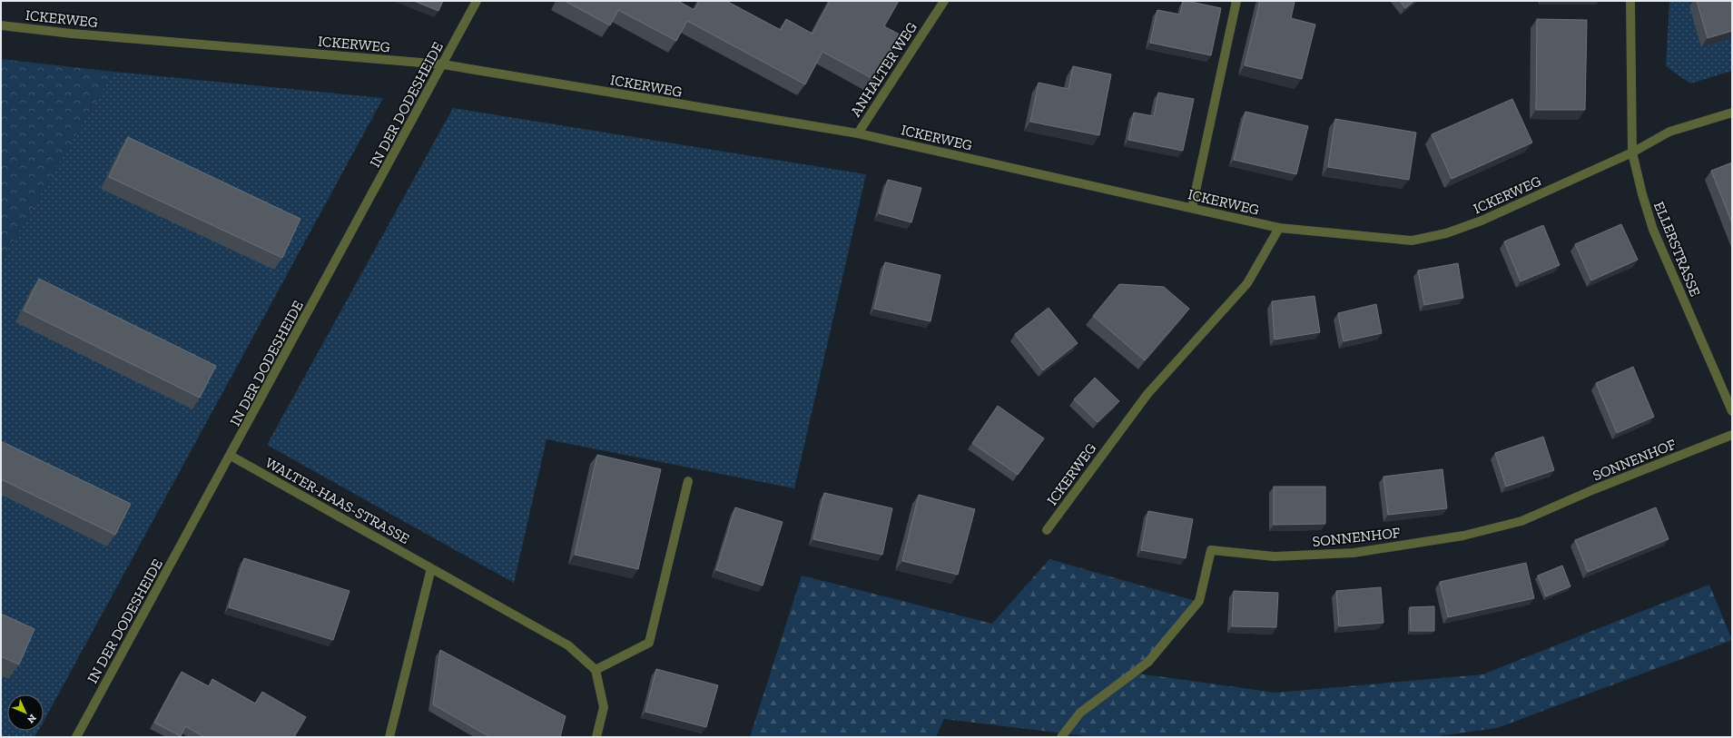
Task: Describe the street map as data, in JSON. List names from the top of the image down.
{
  "streets": {
    "street": [
      "ICKERWEG",
      "ANHALTER WEG",
      "IN DER DODESHEIDE",
      "ELLERSTRASSE",
      "SONNENHOF",
      "WALTER-HAAS-STRASSE"
    ]
  },
  "crossings": [
    ["ICKERWEG", "ANHALTER WEG"],
    ["ICKERWEG", "IN DER DODESHEIDE"],
    ["ICKERWEG", "ELLERSTRASSE"],
    ["IN DER DODESHEIDE", "WALTER-HAAS-STRASSE"]
  ],
  "north": "bottom right"
}
